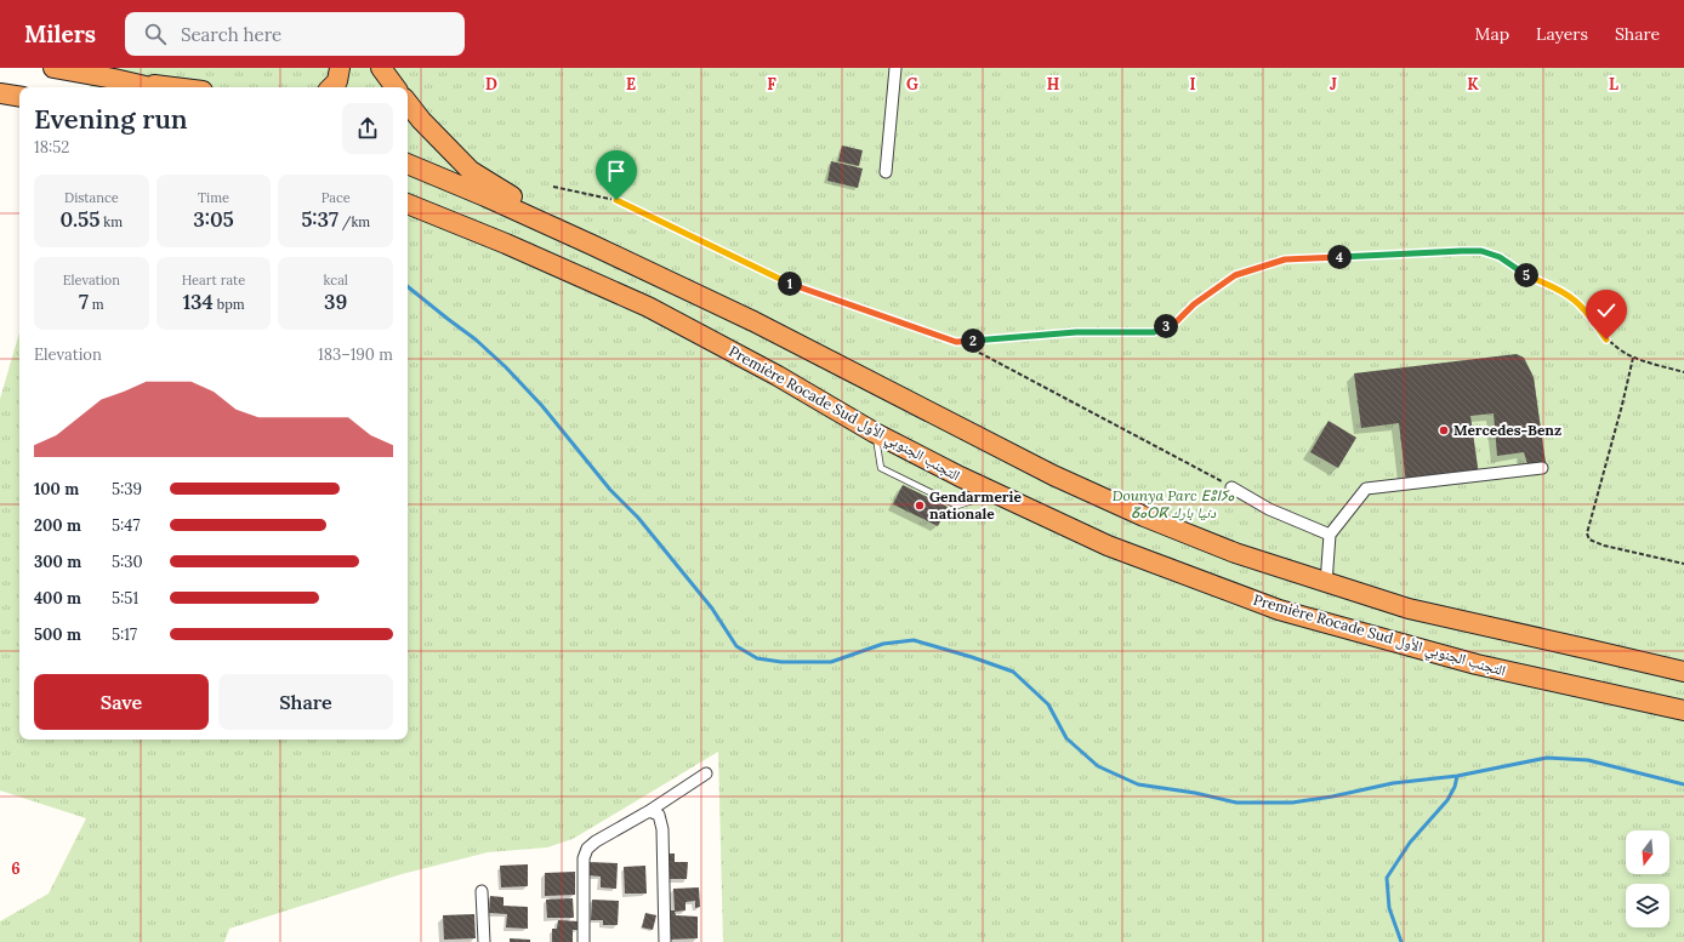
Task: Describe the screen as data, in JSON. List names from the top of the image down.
{
  "streets": {
    "highway": ["Première Rocade Sud التجنب الجنوبي الأول"]
  },
  "parks": ["Dounya Parc ⴹⵓⵏⵢⴰ ⵒⴰⵔⴽ دنيا بارك"],
  "places": ["Mercedes-Benz", "Gendarmerie nationale"],
  "north": "bottom",
  "page": {
    "header": "Milers",
    "search": "Search here",
    "nav": ["Map", "Layers", "Share"],
    "heading": ["Evening run", "18:52"],
    "stats": [
      ["Distance", "0.55 km"],
      ["Time", "3:05"],
      ["Pace", "5:37 /km"],
      ["Elevation", "7 m"],
      ["Heart rate", "134 bpm"],
      ["kcal", "39"]
    ],
    "pins": [
      "4",
      "5",
      "1",
      "3",
      "2"
    ],
    "chart": ["Elevation", "183–190 m"],
    "list": [
      {
        "name": "100 m",
        "note": "5:39"
      },
      {
        "name": "200 m",
        "note": "5:47"
      },
      {
        "name": "300 m",
        "note": "5:30"
      },
      {
        "name": "400 m",
        "note": "5:51"
      },
      {
        "name": "500 m",
        "note": "5:17"
      }
    ],
    "buttons": ["Save", "Share"]
  },
  "grid": {
    "columns": [
      "D",
      "E",
      "F",
      "G",
      "H",
      "I",
      "J",
      "K",
      "L"
    ],
    "rows": ["6"]
  }
}
